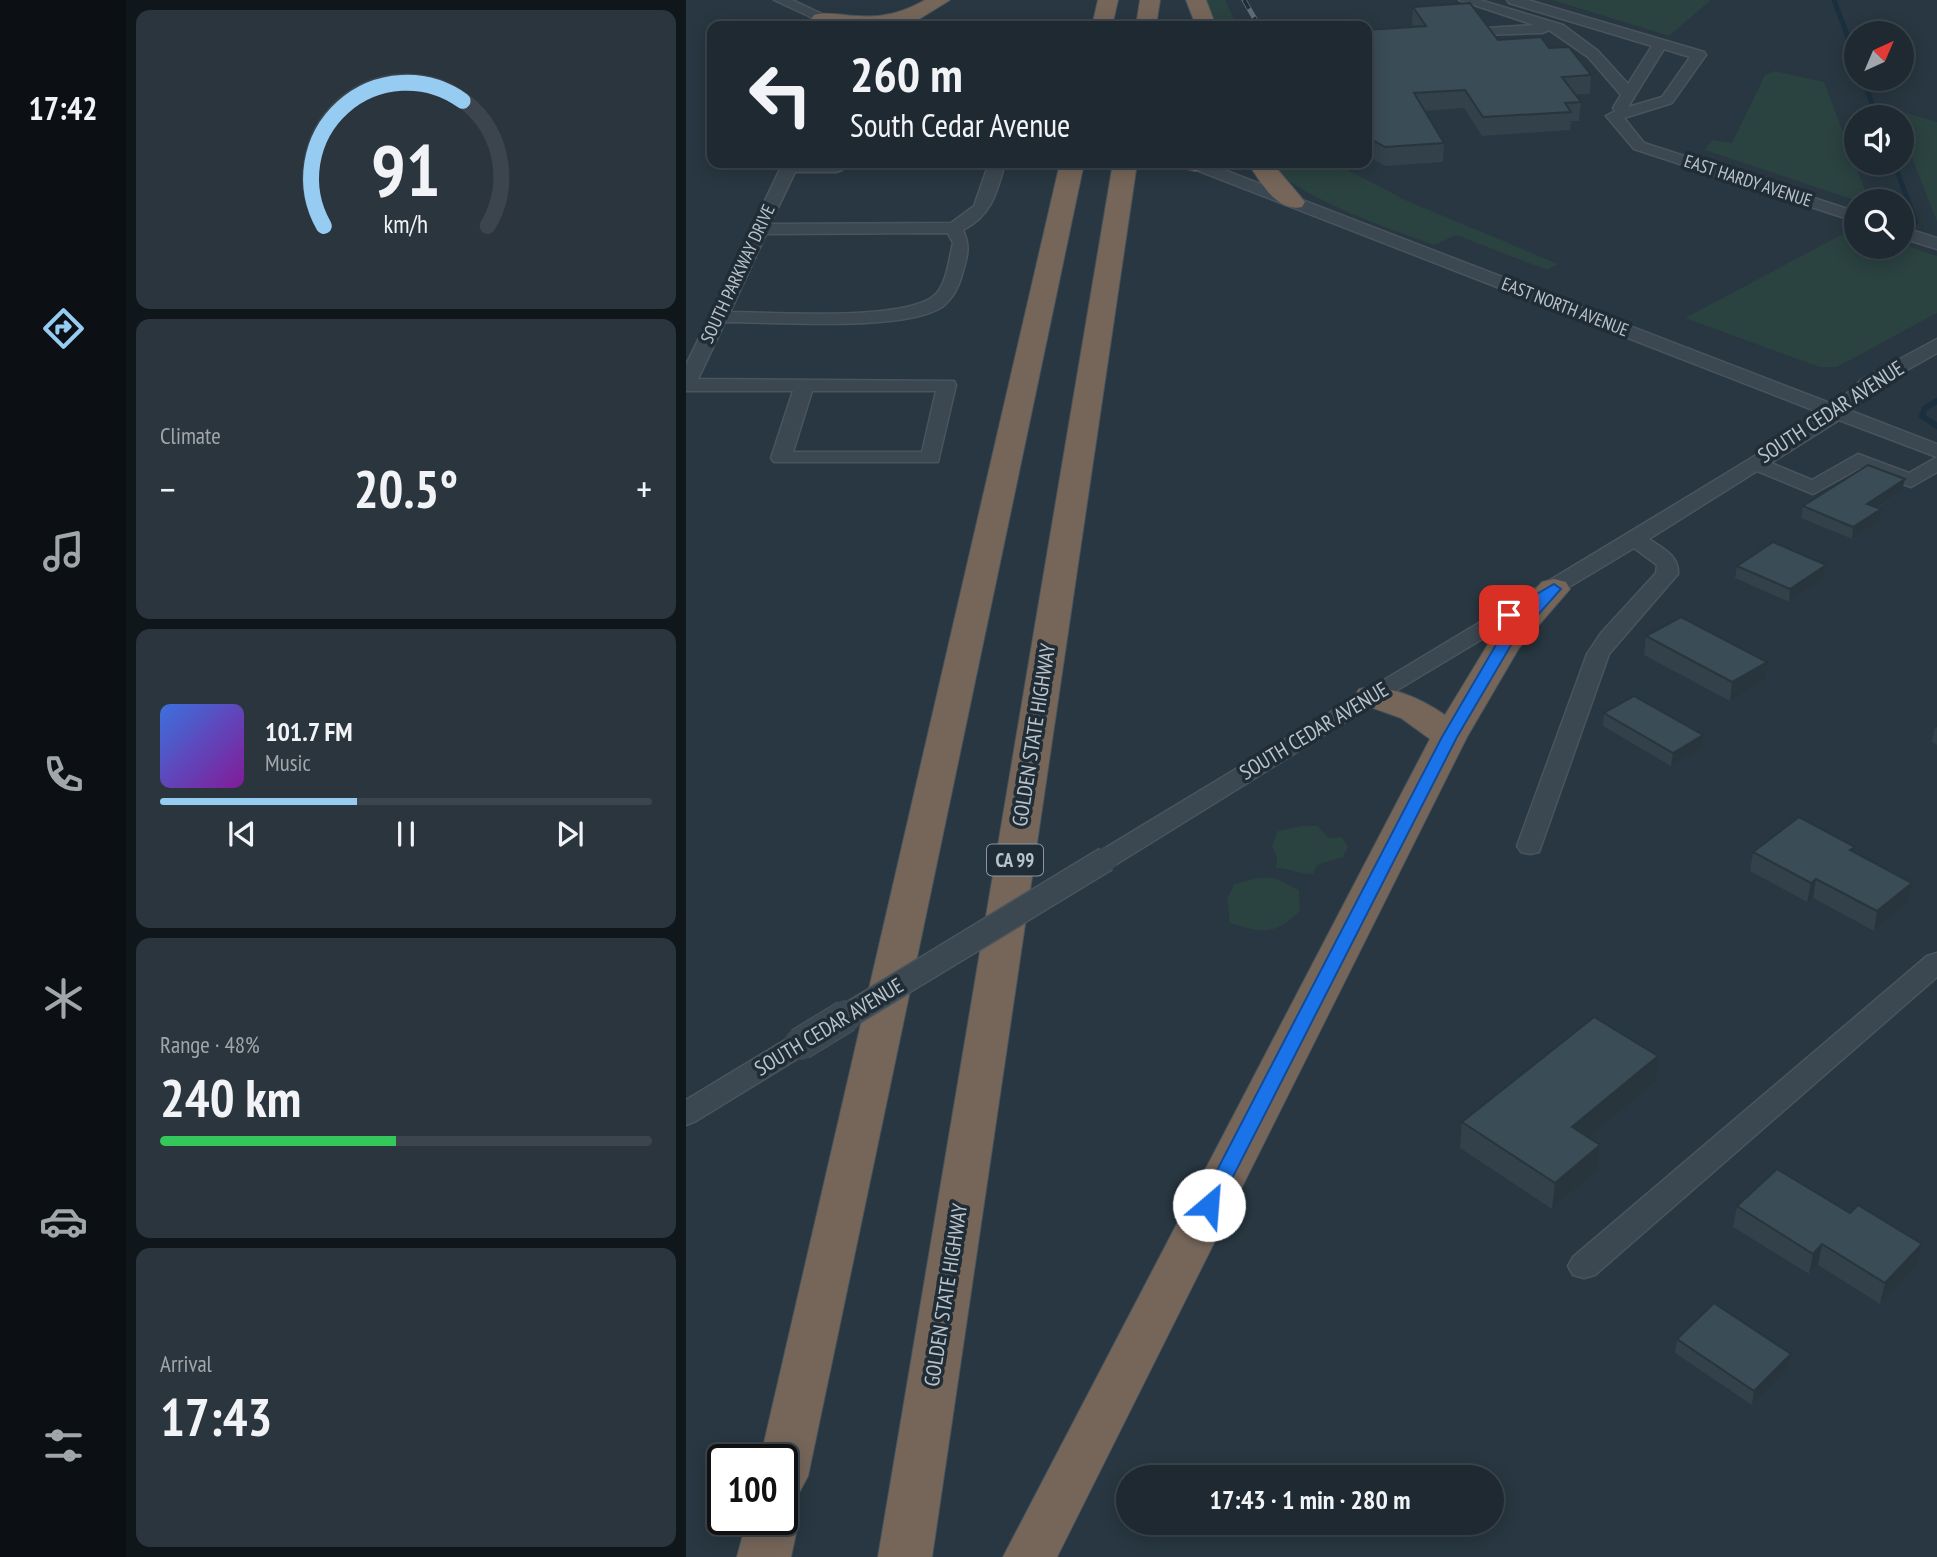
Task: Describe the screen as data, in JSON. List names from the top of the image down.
{
  "streets": {
    "highway": ["GOLDEN STATE HIGHWAY", "CA 99"],
    "street": [
      "EAST HARDY AVENUE",
      "SOUTH PARKWAY DRIVE",
      "EAST NORTH AVENUE",
      "SOUTH CEDAR AVENUE"
    ]
  },
  "crossings": [
    ["EAST NORTH AVENUE", "SOUTH CEDAR AVENUE"]
  ],
  "north": "top right",
  "page": {
    "tabs": "17:42",
    "turn": ["260 m", "South Cedar Avenue"],
    "tile": [
      "Climate",
      ["Range · 48%", "240 km"],
      ["Arrival", "17:43"]
    ],
    "heat": ["−", "20.5°", "+"],
    "song": ["101.7 FM", "Music"],
    "limit": "100",
    "trip": "17:43 · 1 min · 280 m",
    "gauge": ["91", "km/h"]
  }
}
